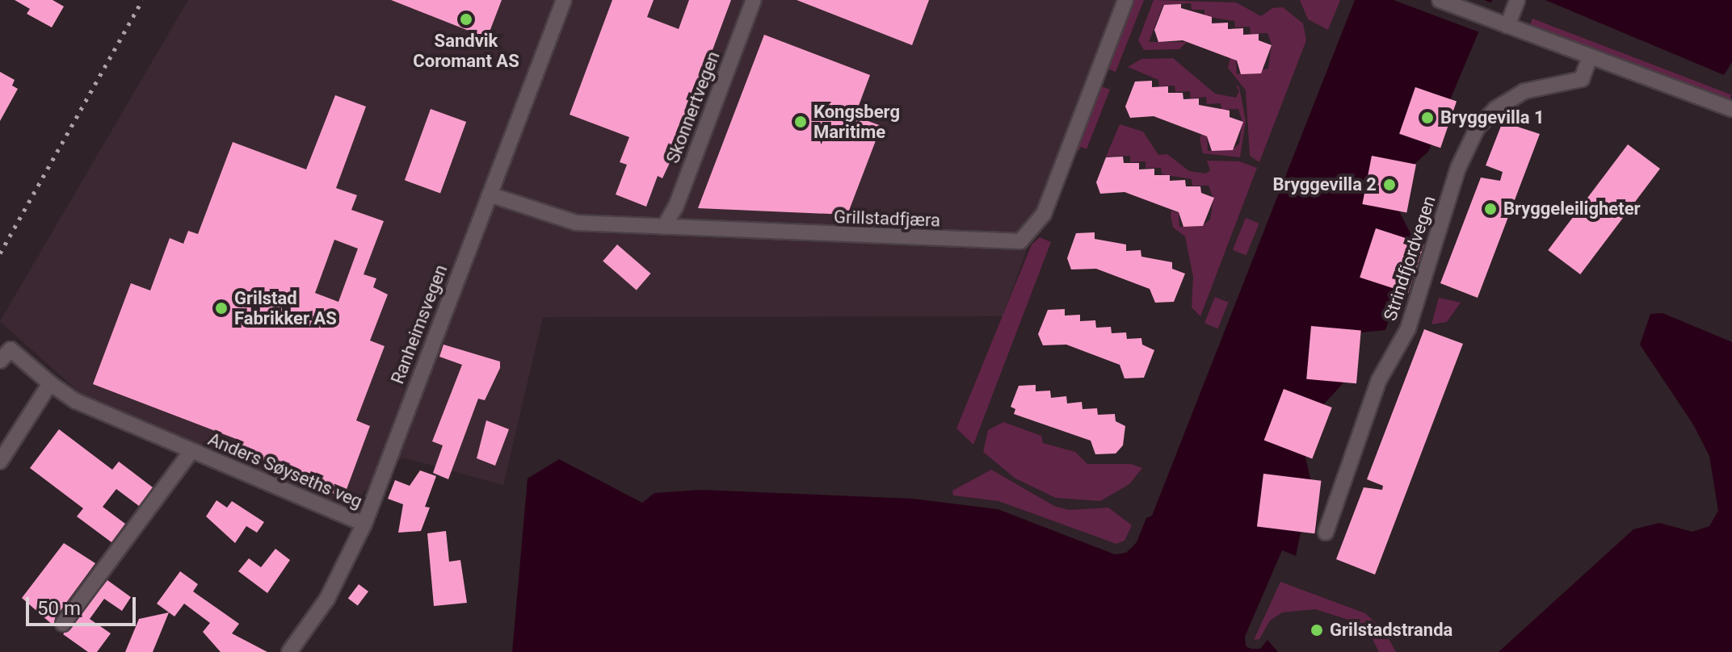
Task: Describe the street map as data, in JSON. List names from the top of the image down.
{
  "streets": {
    "street": [
      "Skonnertvegen",
      "Grillstadfjæra",
      "Strindfjordvegen",
      "Ranheimsvegen",
      "Anders Søyseths veg"
    ]
  },
  "crossings": [
    ["Skonnertvegen", "Grillstadfjæra"],
    ["Grillstadfjæra", "Ranheimsvegen"],
    ["Ranheimsvegen", "Anders Søyseths veg"]
  ],
  "places": [
    "Sandvik Coromant AS",
    "Bryggevilla 1",
    "Kongsberg Maritime",
    "Bryggevilla 2",
    "Bryggeleiligheter",
    "Grilstad Fabrikker AS",
    "Grilstadstranda"
  ],
  "scale_bar": "50 m"
}
